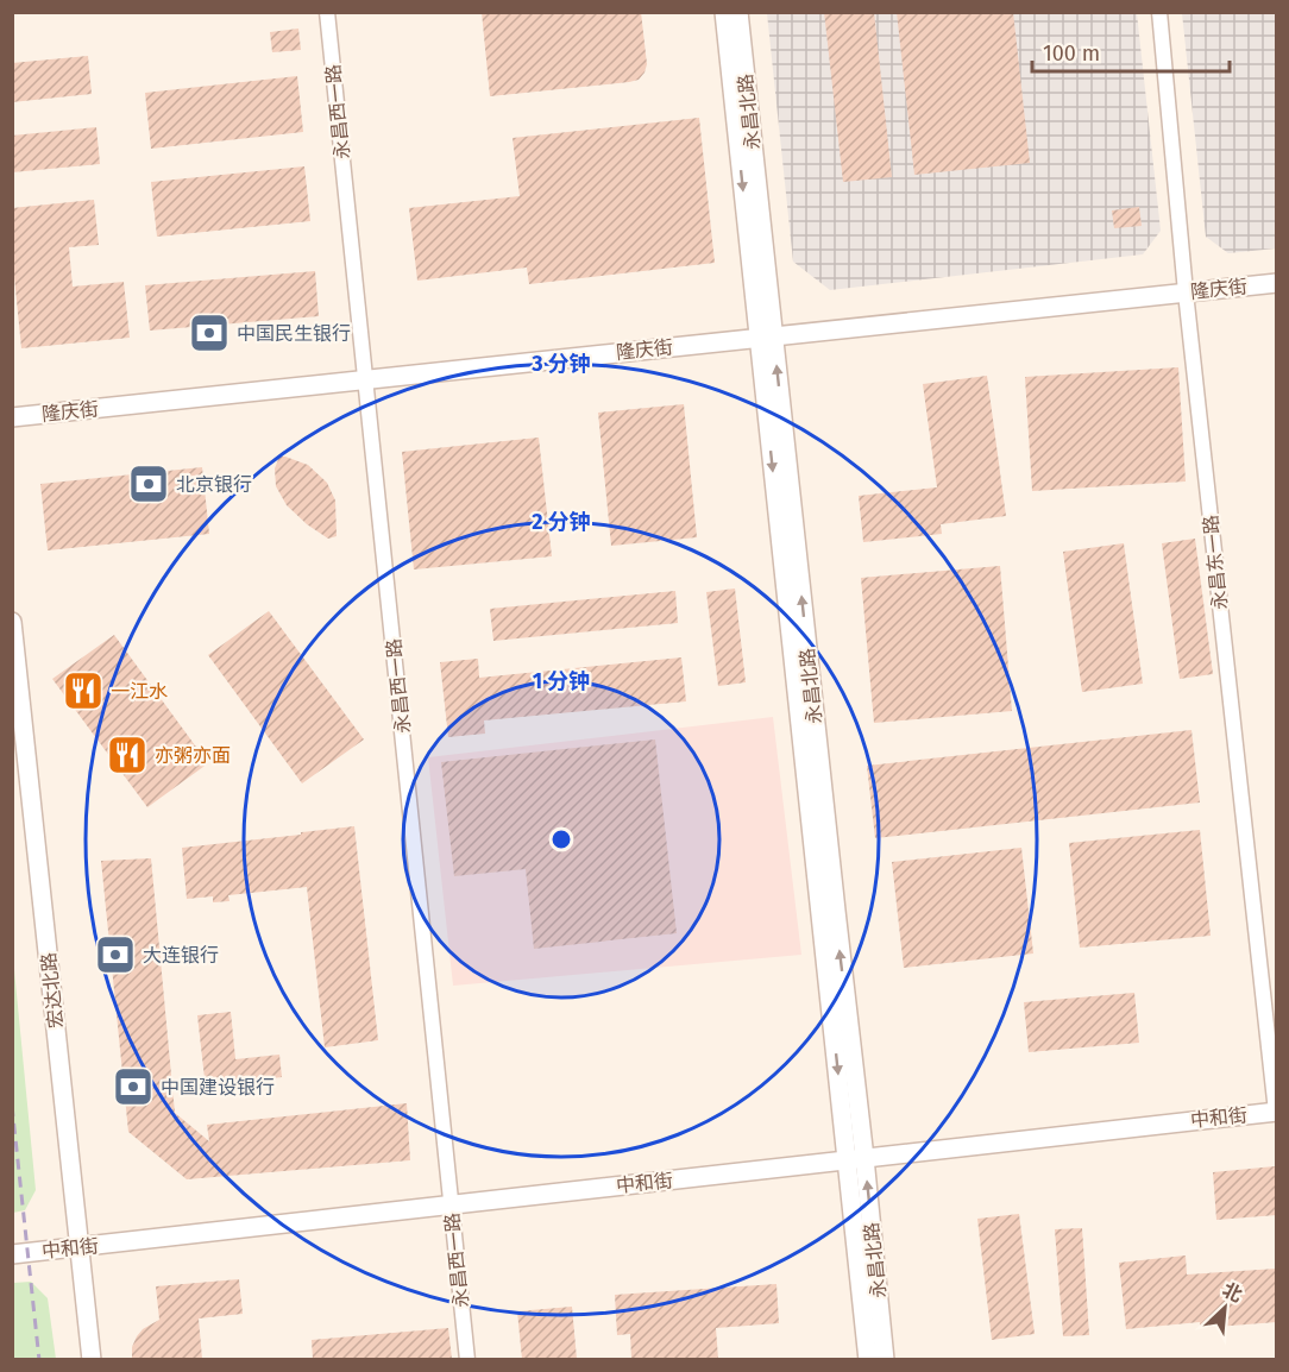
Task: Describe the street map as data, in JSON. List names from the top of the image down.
{
  "streets": {
    "street": [
      "永昌西一路",
      "永昌北路",
      "隆庆街",
      "永昌东一路",
      "宏达北路",
      "中和街"
    ]
  },
  "crossings": [
    ["永昌西一路", "隆庆街"],
    ["永昌西一路", "中和街"],
    ["永昌北路", "隆庆街"],
    ["永昌北路", "中和街"],
    ["隆庆街", "永昌东一路"],
    ["永昌东一路", "中和街"],
    ["宏达北路", "中和街"]
  ],
  "places": {
    "bank": [
      "中国民生银行",
      "北京银行",
      "大连银行",
      "中国建设银行"
    ],
    "restaurant": ["一江水", "亦粥亦面"]
  },
  "scale_bar": "100 m",
  "north": "top right",
  "rings": ["3 分钟", "2 分钟", "1 分钟"]
}
